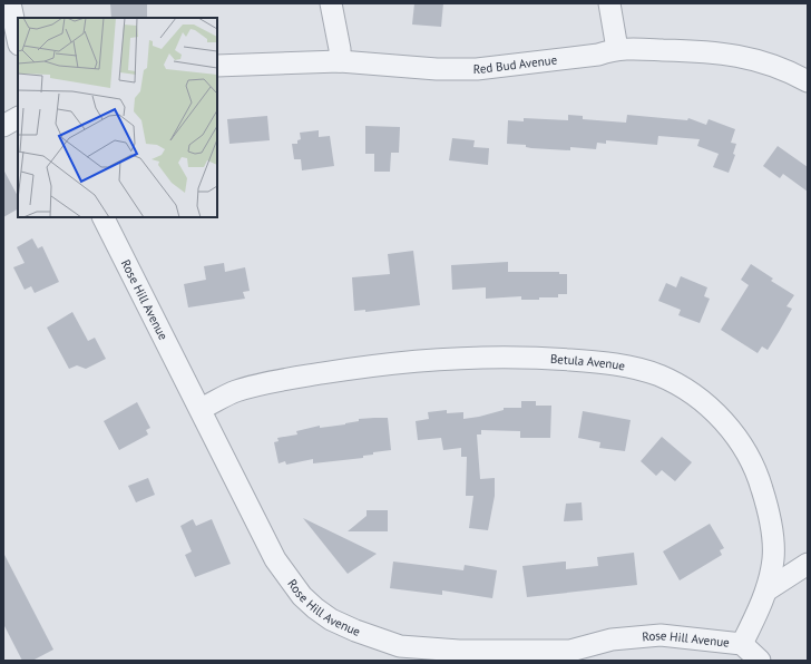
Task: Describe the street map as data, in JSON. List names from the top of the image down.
{
  "streets": {
    "street": ["Red Bud Avenue", "Rose Hill Avenue", "Betula Avenue"]
  },
  "crossings": [
    ["Rose Hill Avenue", "Betula Avenue"]
  ]
}
